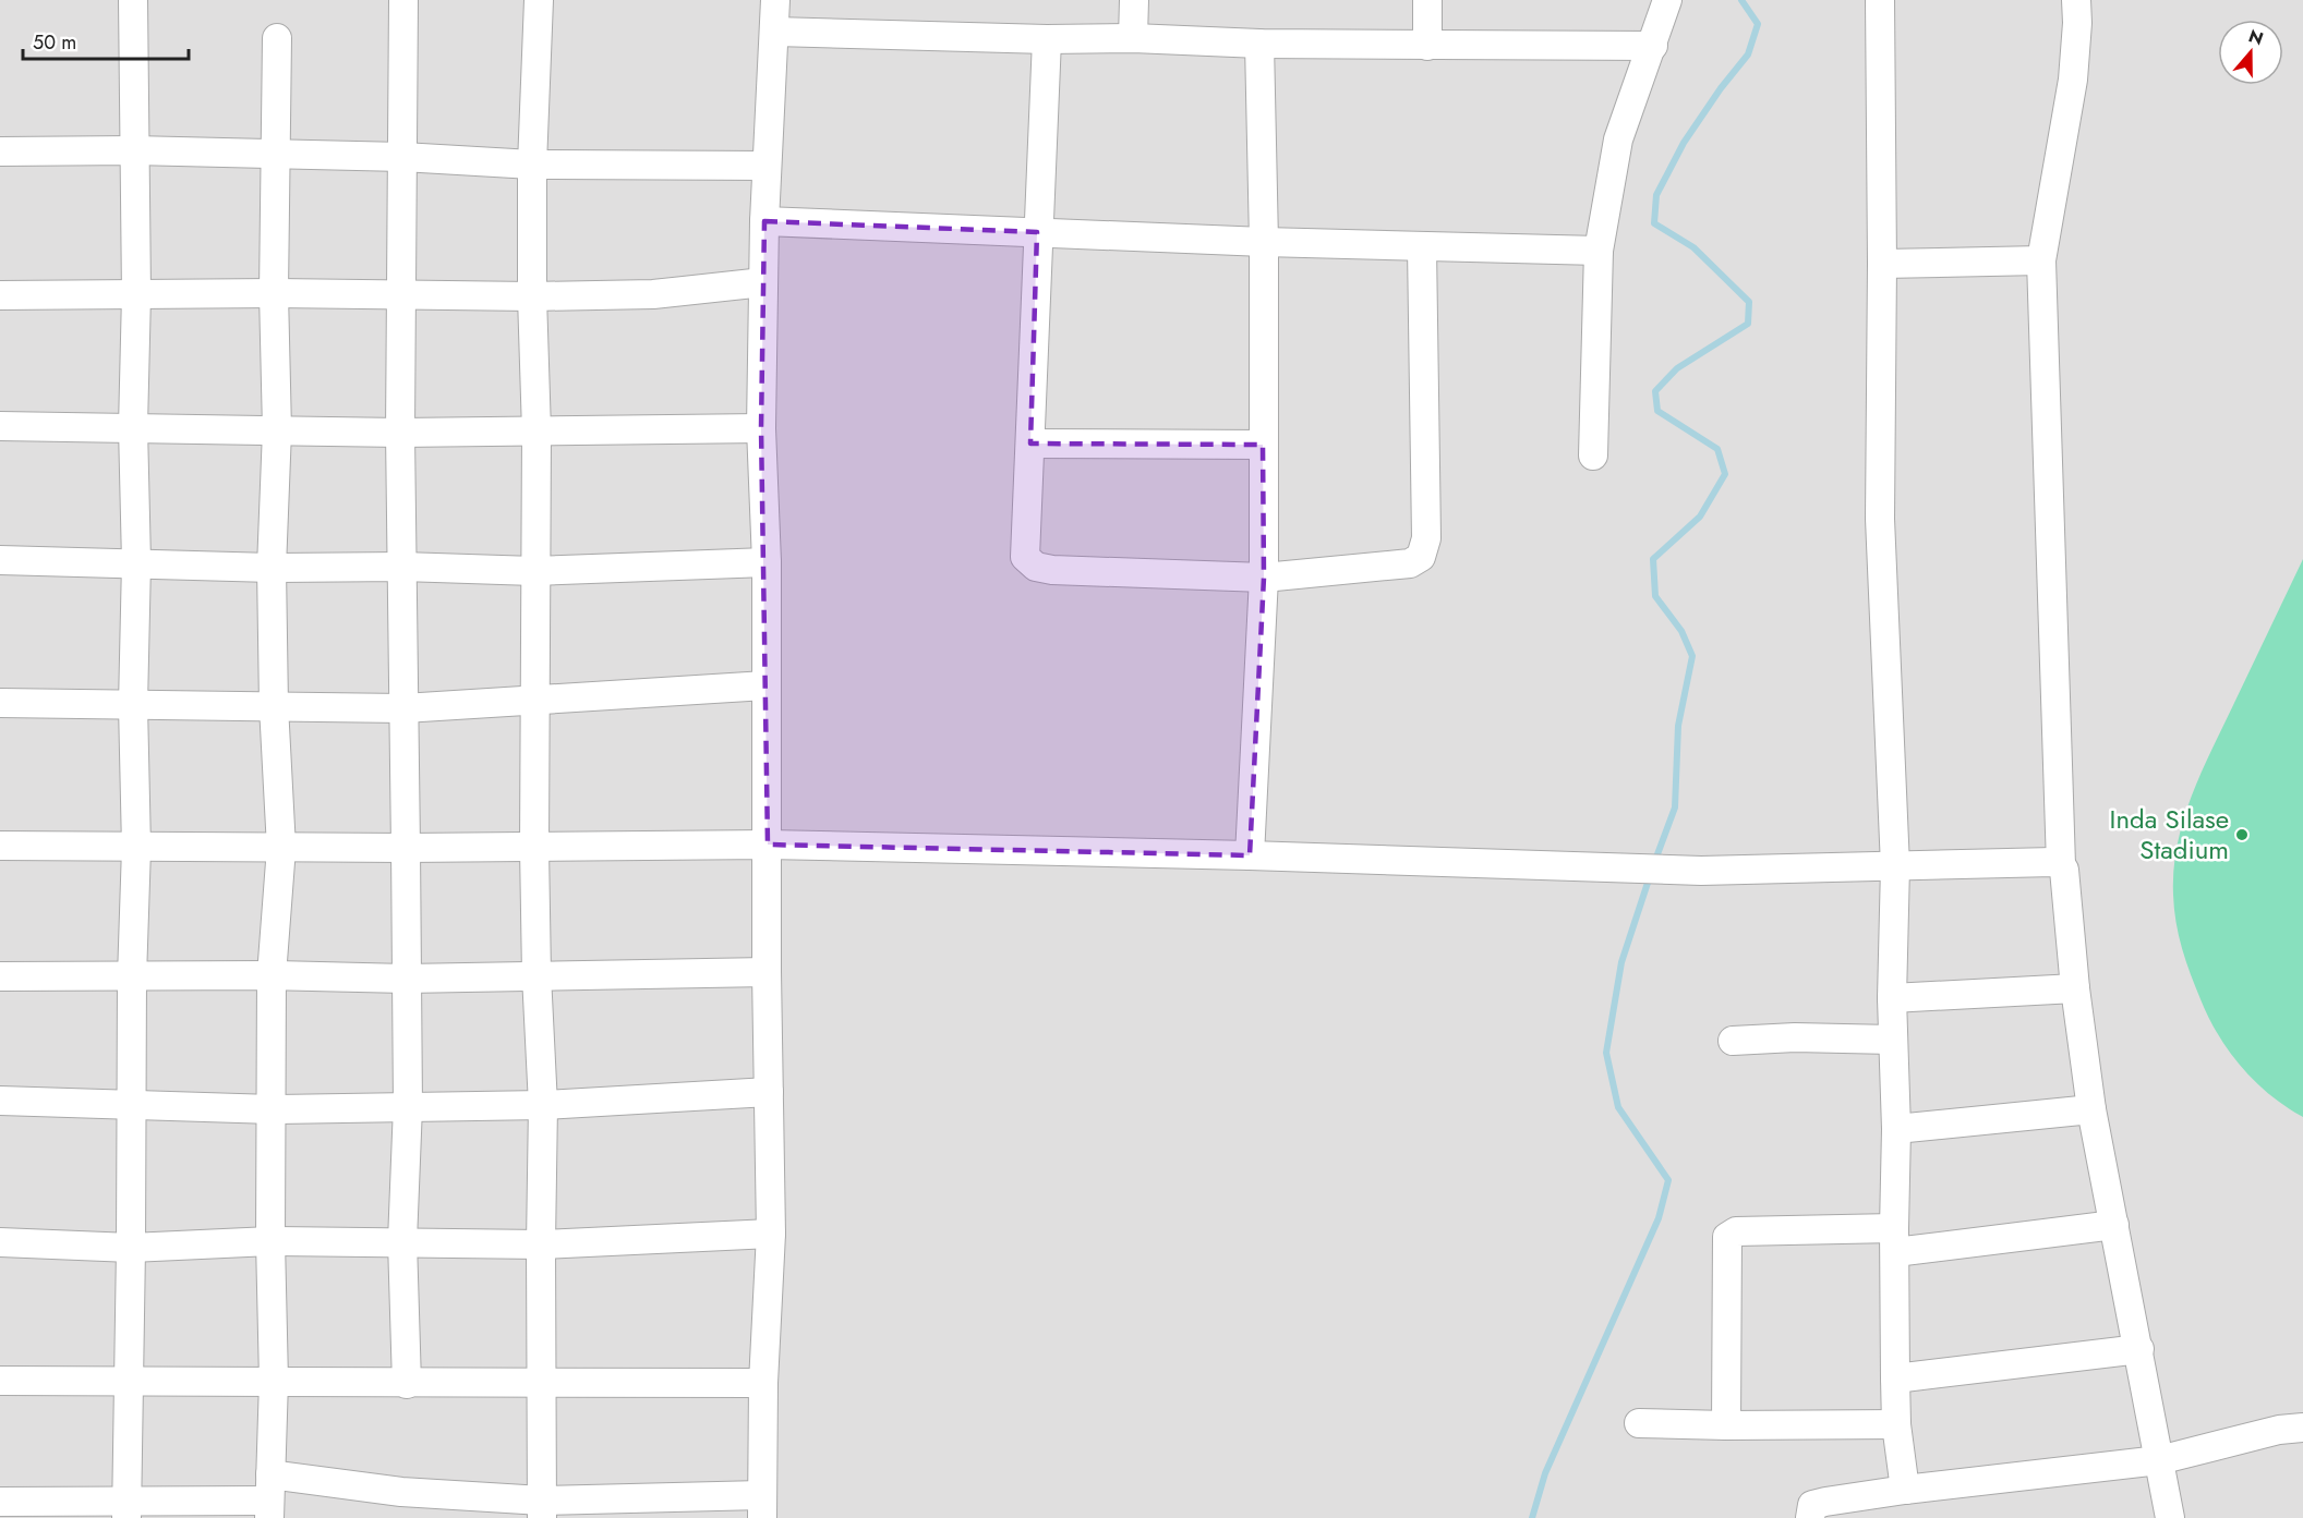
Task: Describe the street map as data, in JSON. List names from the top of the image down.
{
  "places": ["Inda Silase Stadium"],
  "scale_bar": "50 m",
  "north": "top"
}
